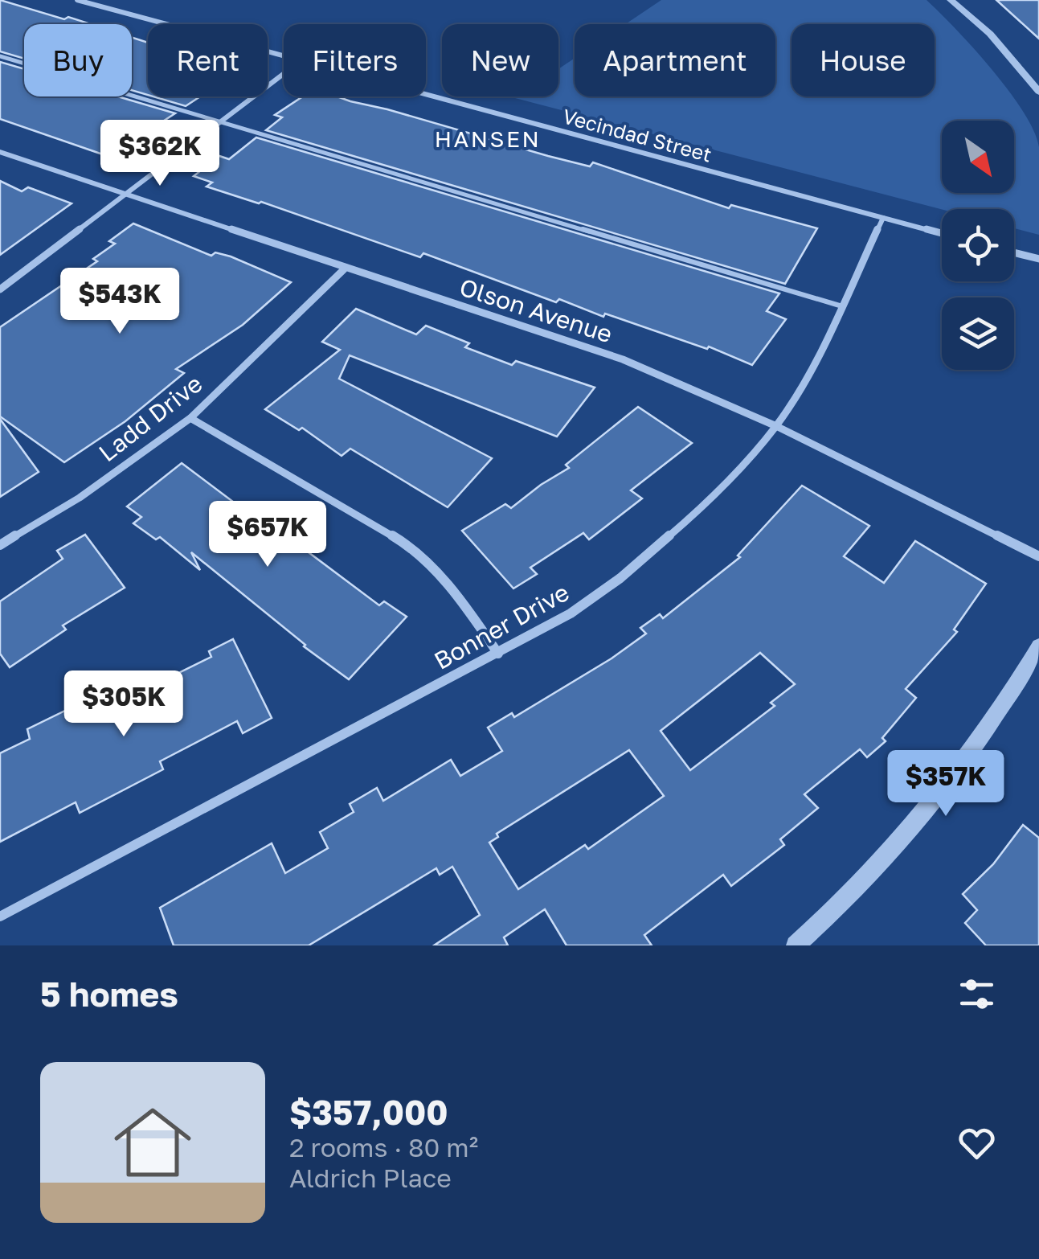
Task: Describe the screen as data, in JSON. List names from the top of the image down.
{
  "streets": {
    "street": [
      "Vecindad Street",
      "Olson Avenue",
      "Ladd Drive",
      "Bonner Drive"
    ]
  },
  "crossings": [
    ["Vecindad Street", "Bonner Drive"],
    ["Olson Avenue", "Ladd Drive"],
    ["Olson Avenue", "Bonner Drive"]
  ],
  "districts": ["HANSEN"],
  "north": "bottom right",
  "page": {
    "chip": [
      "Buy",
      "Rent",
      "Filters",
      "New",
      "Apartment",
      "House"
    ],
    "price": [
      "$362K",
      "$543K",
      "$657K",
      "$305K",
      "$357K"
    ],
    "heading": "5 homes",
    "list": [
      {
        "name": "$357,000",
        "note": "2 rooms · 80 m² · Aldrich Place"
      }
    ]
  }
}
